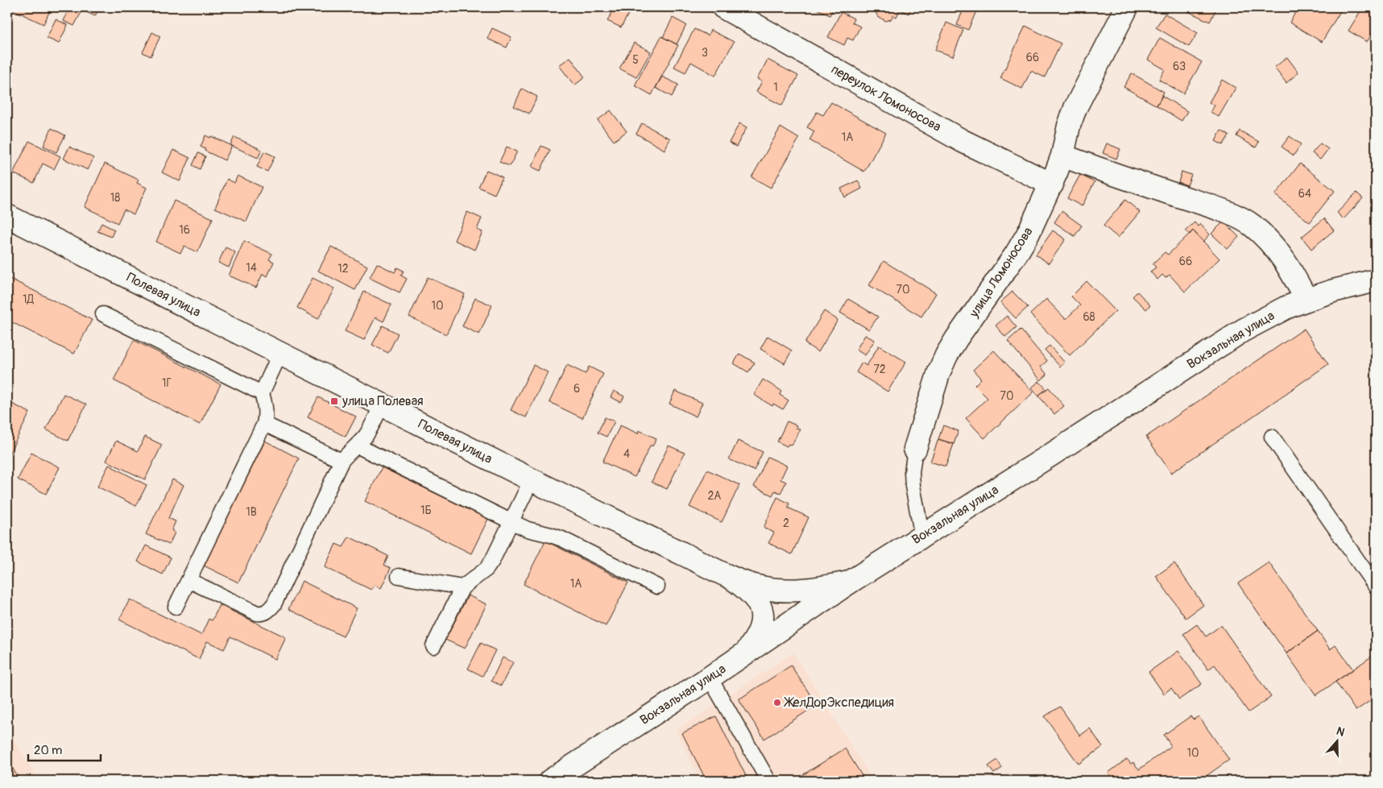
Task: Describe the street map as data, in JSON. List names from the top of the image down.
{
  "streets": {
    "street": [
      "переулок Ломоносова",
      "улица Ломоносова",
      "Полевая улица",
      "Вокзальная улица"
    ]
  },
  "crossings": [
    ["переулок Ломоносова", "улица Ломоносова"],
    ["Полевая улица", "Вокзальная улица"]
  ],
  "places": {
    "transit": ["улица Полевая"],
    "other": ["ЖелДорЭкспедиция"]
  },
  "house_numbers": [
    "3",
    "66",
    "5",
    "63",
    "1",
    "1А",
    "64",
    "18",
    "16",
    "66",
    "14",
    "12",
    "70",
    "1Д",
    "10",
    "68",
    "72",
    "1Г",
    "6",
    "70",
    "4",
    "2А",
    "1Б",
    "1В",
    "2",
    "1А",
    "10"
  ],
  "scale_bar": "20 m",
  "north": "top"
}
